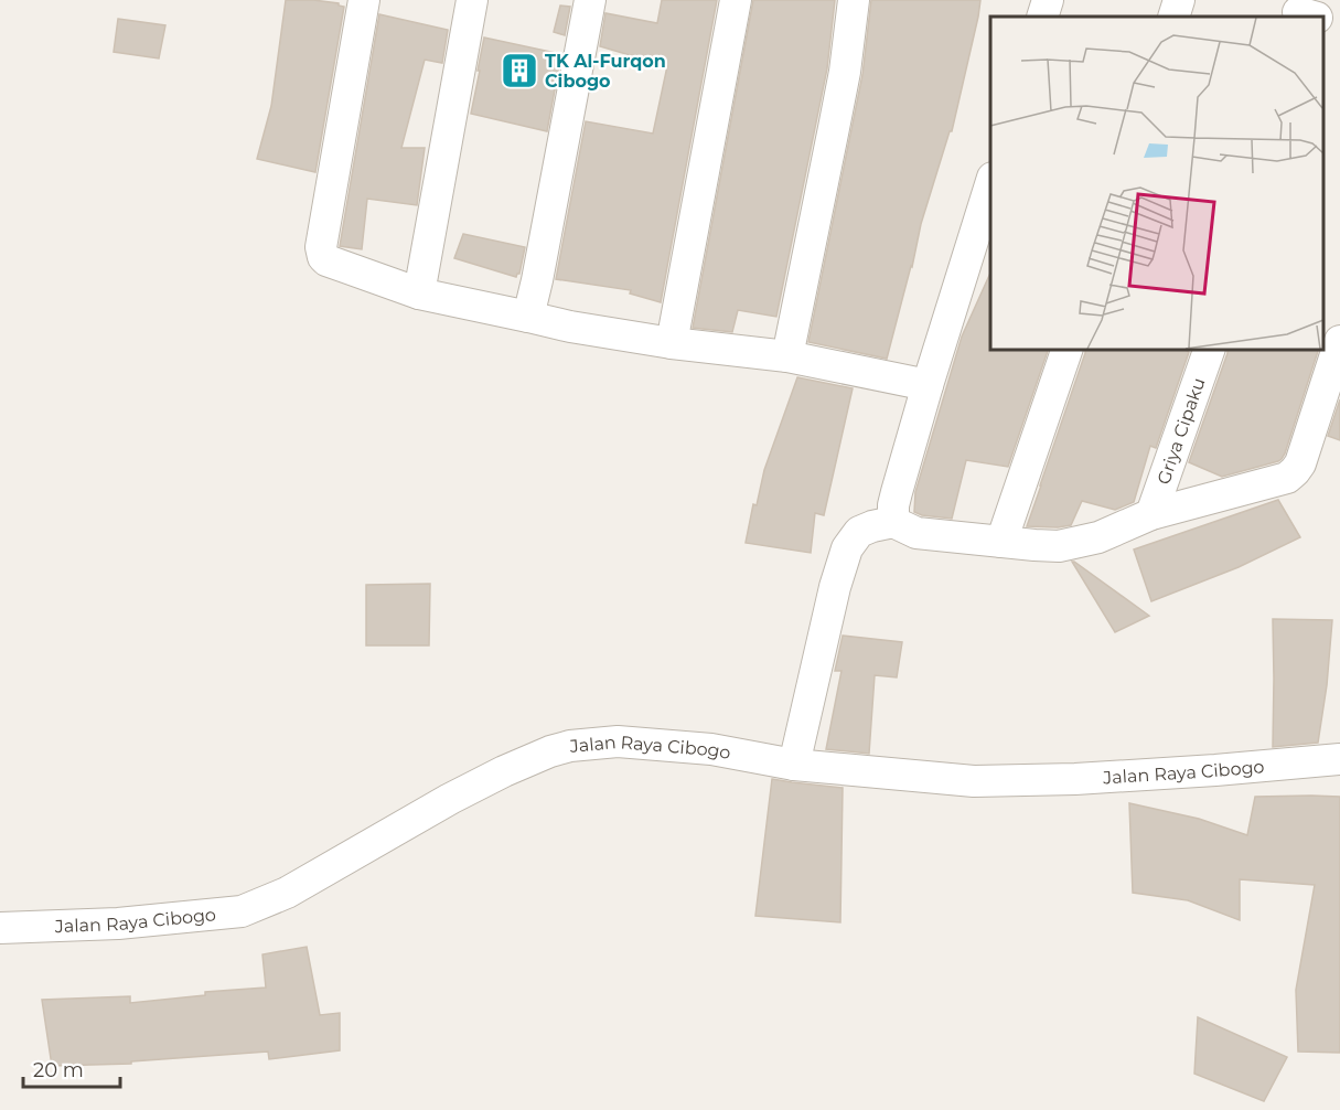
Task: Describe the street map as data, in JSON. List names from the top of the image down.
{
  "streets": {
    "street": ["Griya Cipaku", "Jalan Raya Cibogo"]
  },
  "places": {
    "building": ["TK Al-Furqon Cibogo"]
  },
  "scale_bar": "20 m"
}
